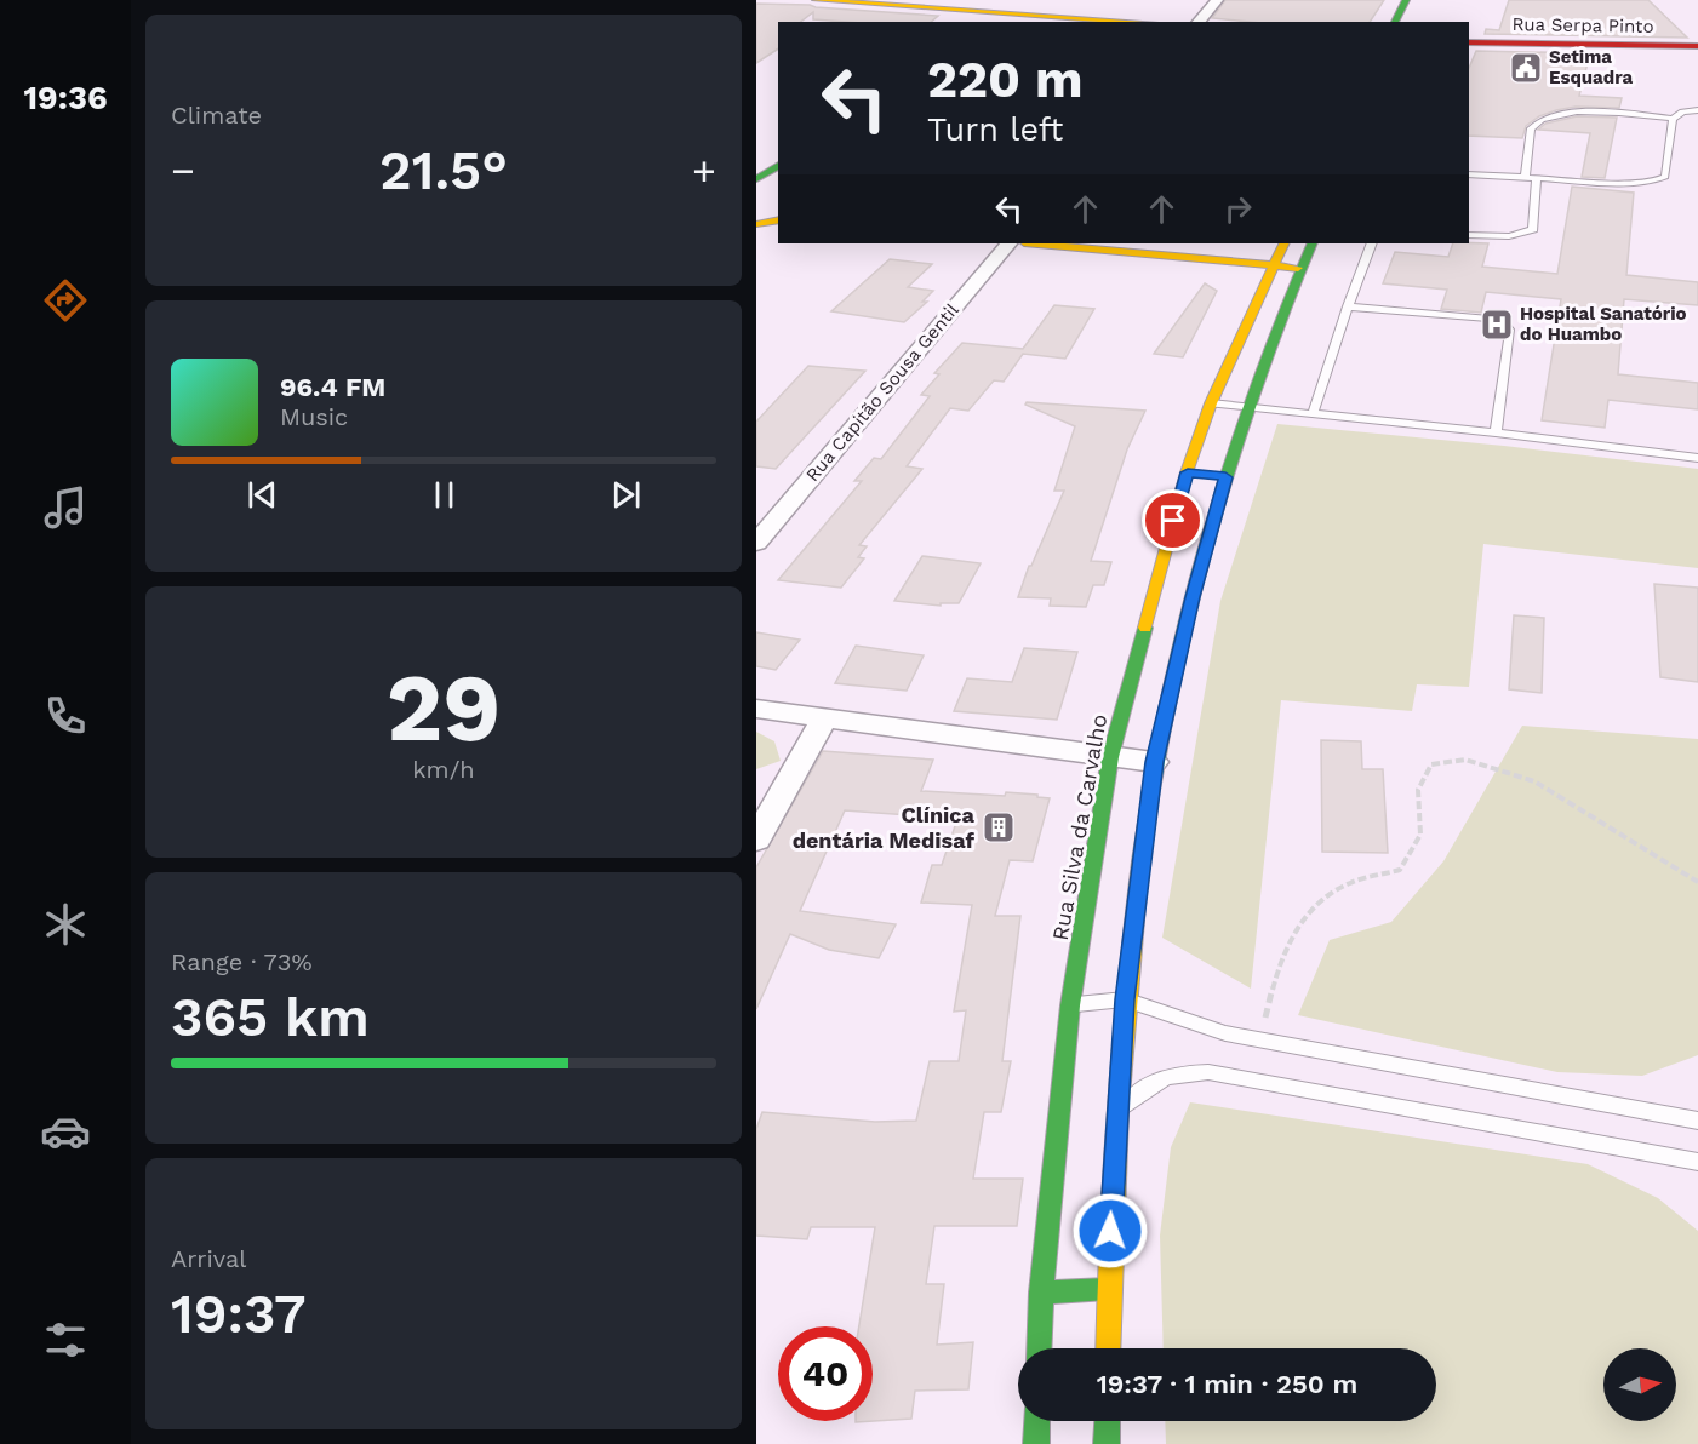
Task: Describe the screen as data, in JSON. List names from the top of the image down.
{
  "streets": {
    "street": ["Rua Serpa Pinto", "Rua Capitão Sousa Gentil", "Rua Silva da Carvalho"]
  },
  "places": {
    "public building": ["Setima Esquadra"],
    "hospital": ["Hospital Sanatório do Huambo"],
    "building": ["Clínica dentária Medisaf"]
  },
  "north": "right",
  "page": {
    "tabs": "19:36",
    "tile": [
      "Climate",
      ["29", "km/h"],
      ["Range · 73%", "365 km"],
      ["Arrival", "19:37"]
    ],
    "turn": ["220 m", "Turn left"],
    "heat": ["−", "21.5°", "+"],
    "song": ["96.4 FM", "Music"],
    "limit": "40",
    "trip": "19:37 · 1 min · 250 m"
  }
}
